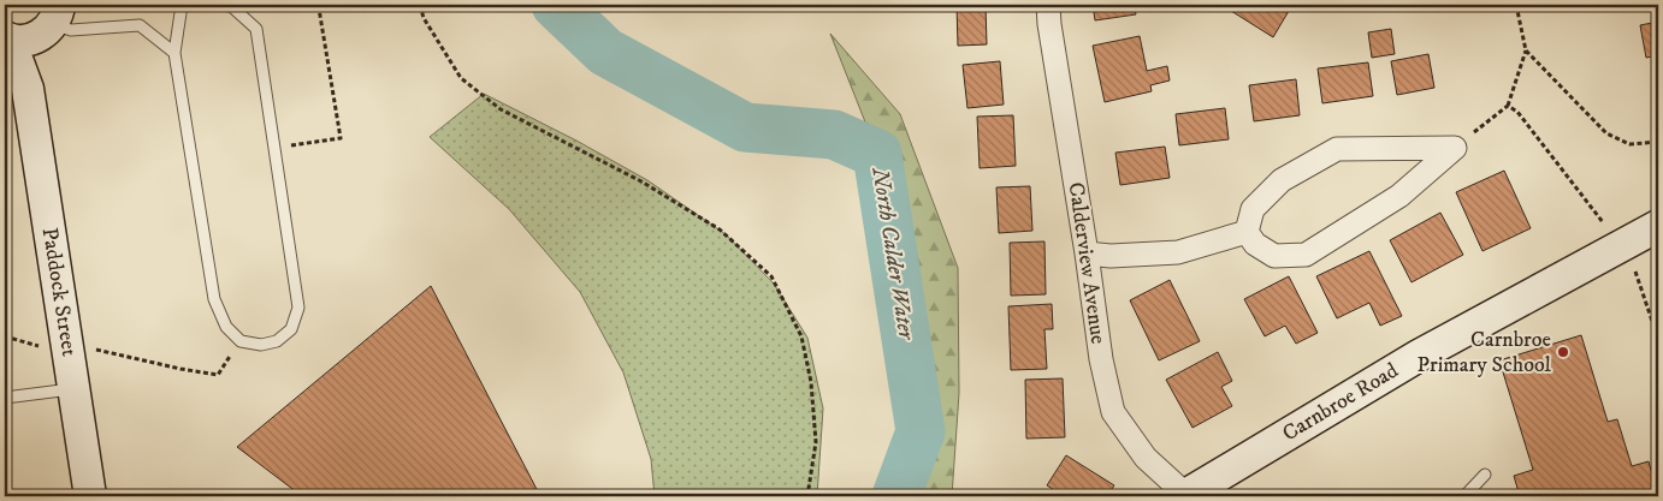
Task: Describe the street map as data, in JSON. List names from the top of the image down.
{
  "streets": {
    "street": ["Calderview Avenue", "Paddock Street", "Carnbroe Road"]
  },
  "crossings": [
    ["Calderview Avenue", "Carnbroe Road"]
  ],
  "water": ["North Calder Water"],
  "places": ["Carnbroe Primary School"]
}
